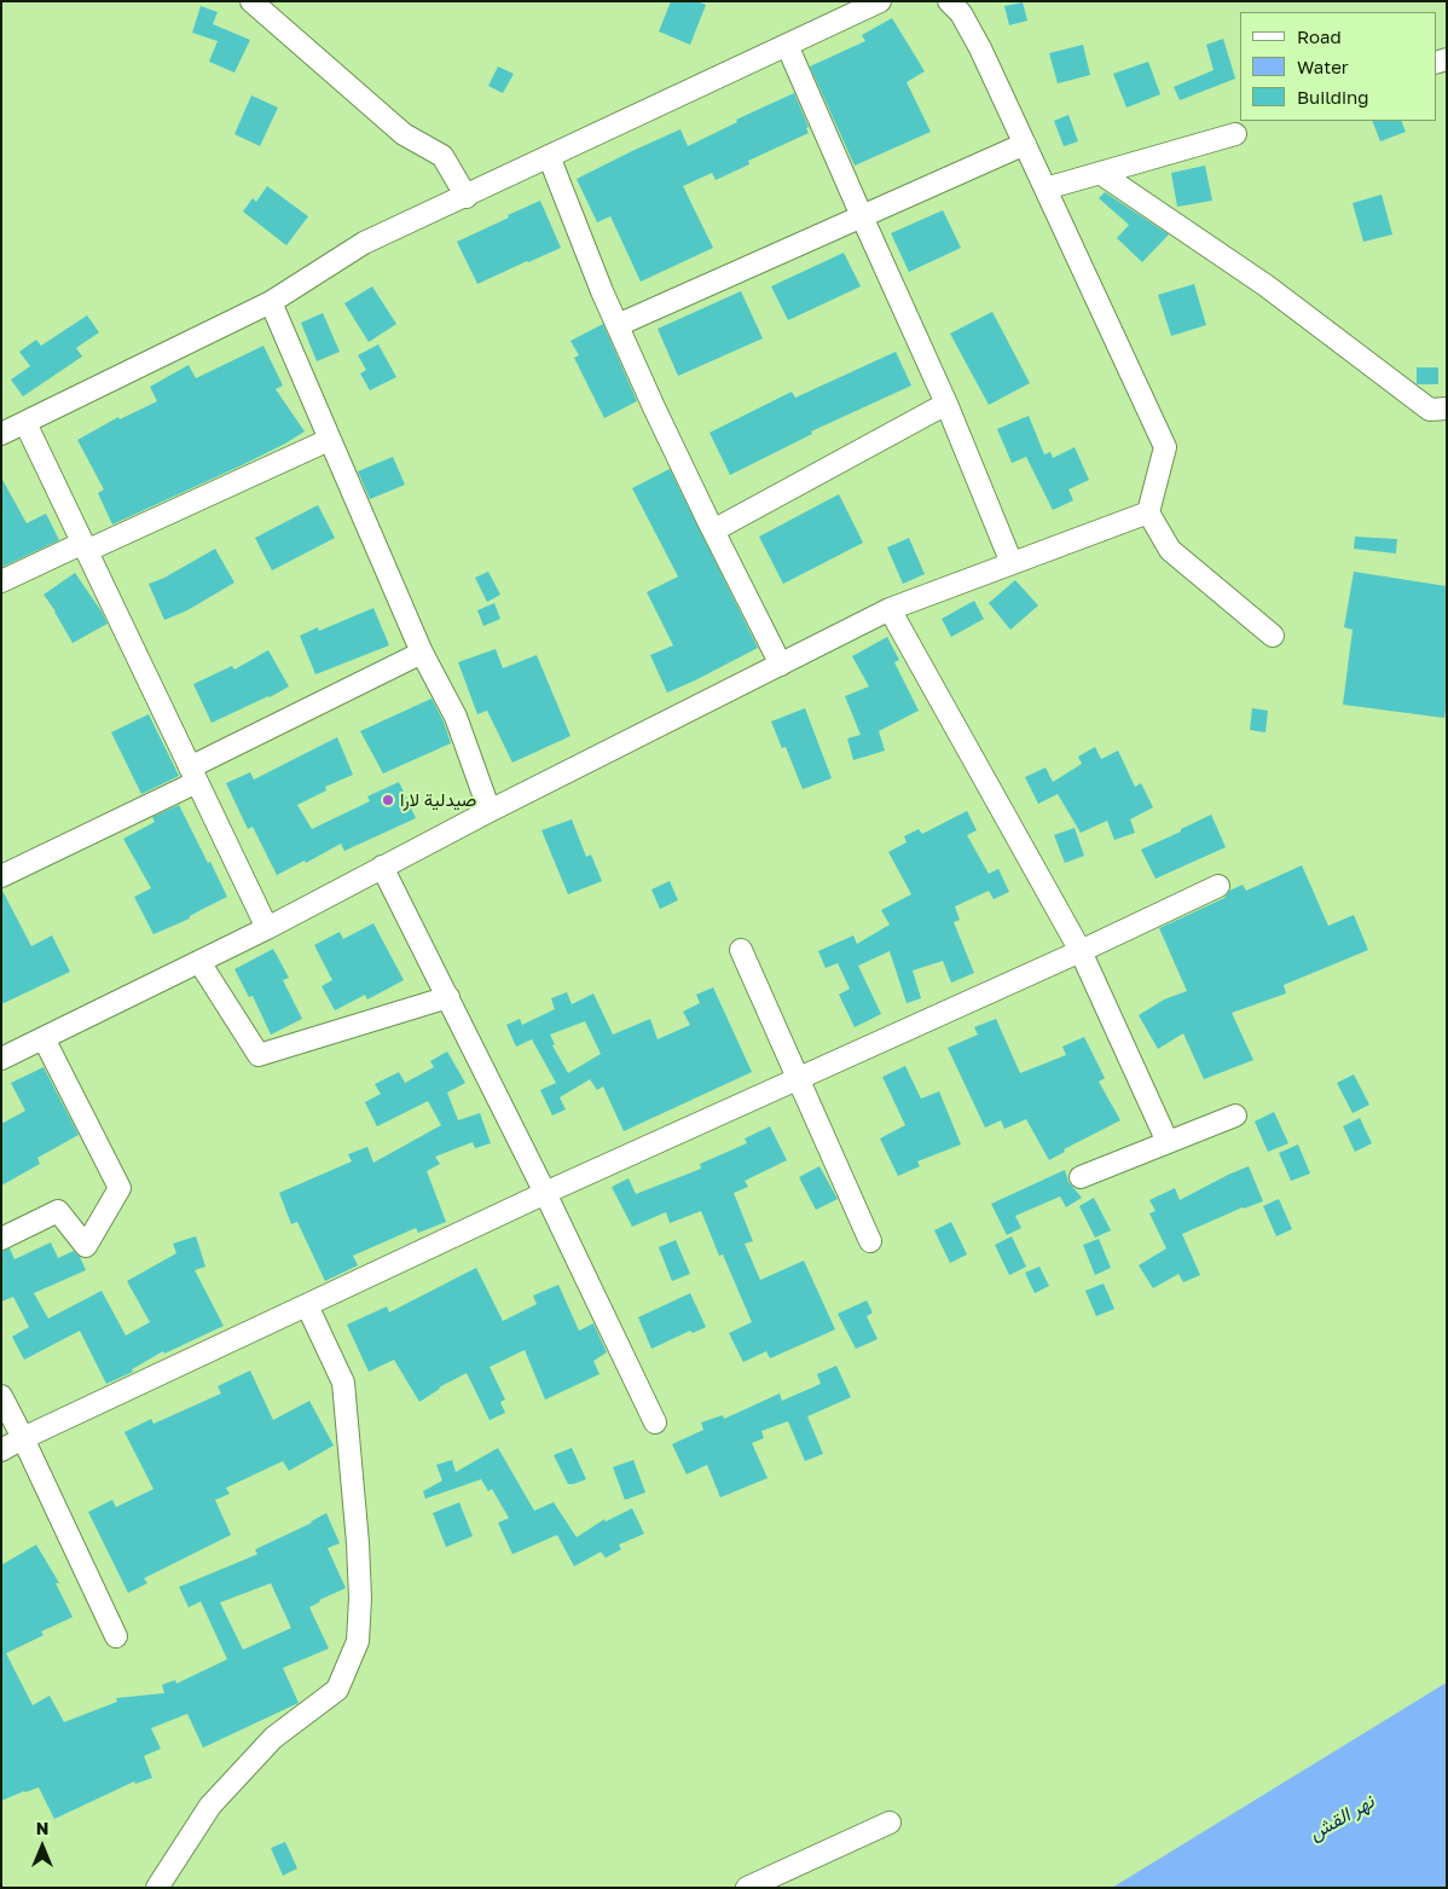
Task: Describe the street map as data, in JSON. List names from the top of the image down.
{
  "water": ["نهر القش"],
  "places": ["صيدلية لارا"],
  "legend": ["Road", "Water", "Building"],
  "north": "top"
}
